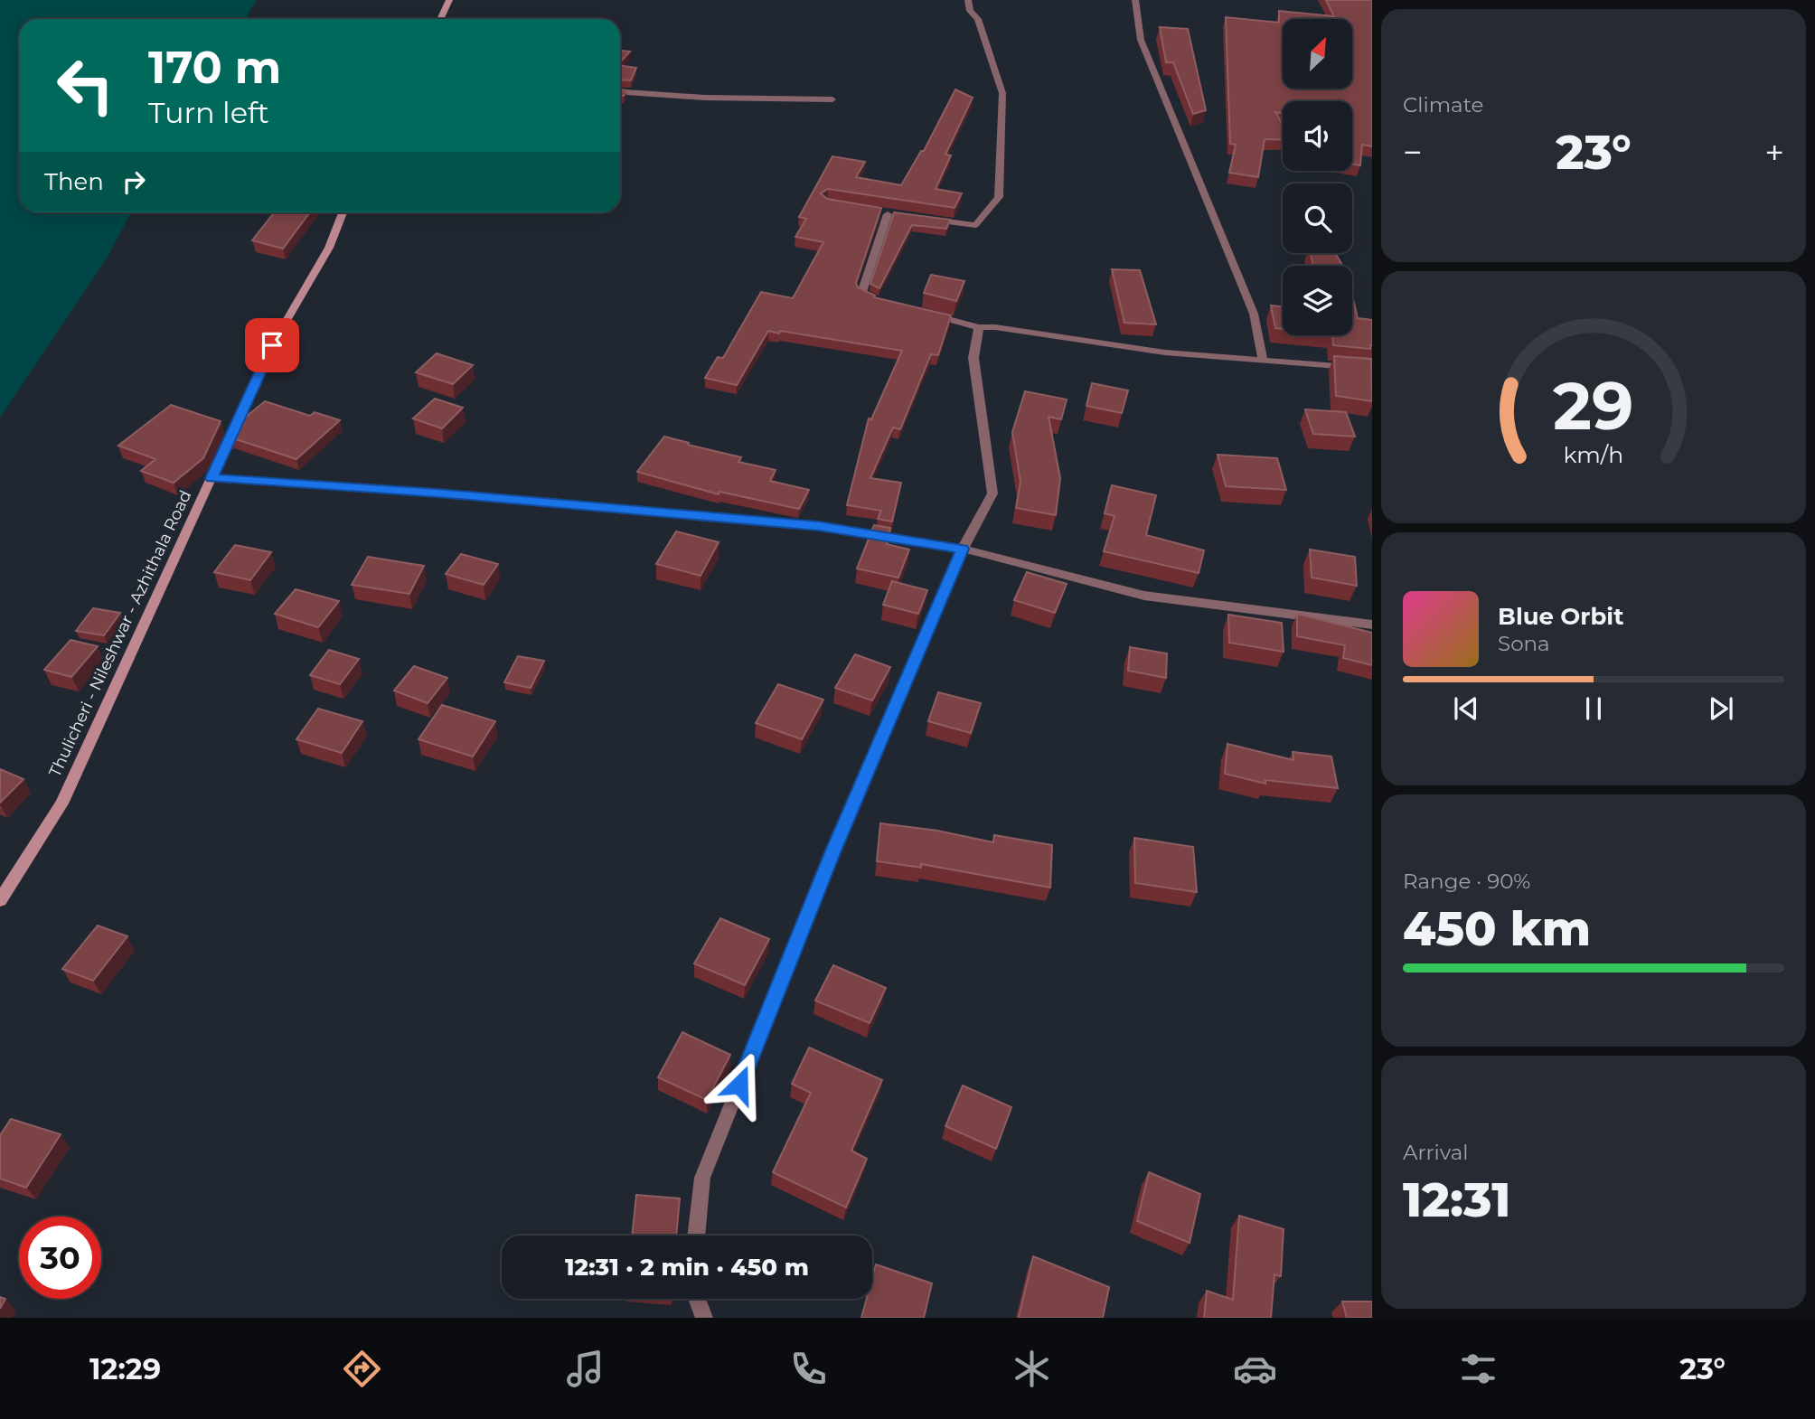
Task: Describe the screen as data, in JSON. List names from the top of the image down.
{
  "streets": {
    "main road": ["Thulicheri - Nileshwar - Azhithala Road"]
  },
  "north": "top right",
  "page": {
    "tile": [
      "Climate",
      ["Range · 90%", "450 km"],
      ["Arrival", "12:31"]
    ],
    "turn": ["170 m", "Turn left"],
    "heat": ["−", "23°", "+"],
    "then": "Then",
    "song": ["Blue Orbit", "Sona"],
    "limit": "30",
    "trip": "12:31 · 2 min · 450 m",
    "tabs": ["12:29", "23°"],
    "gauge": ["29", "km/h"]
  }
}
